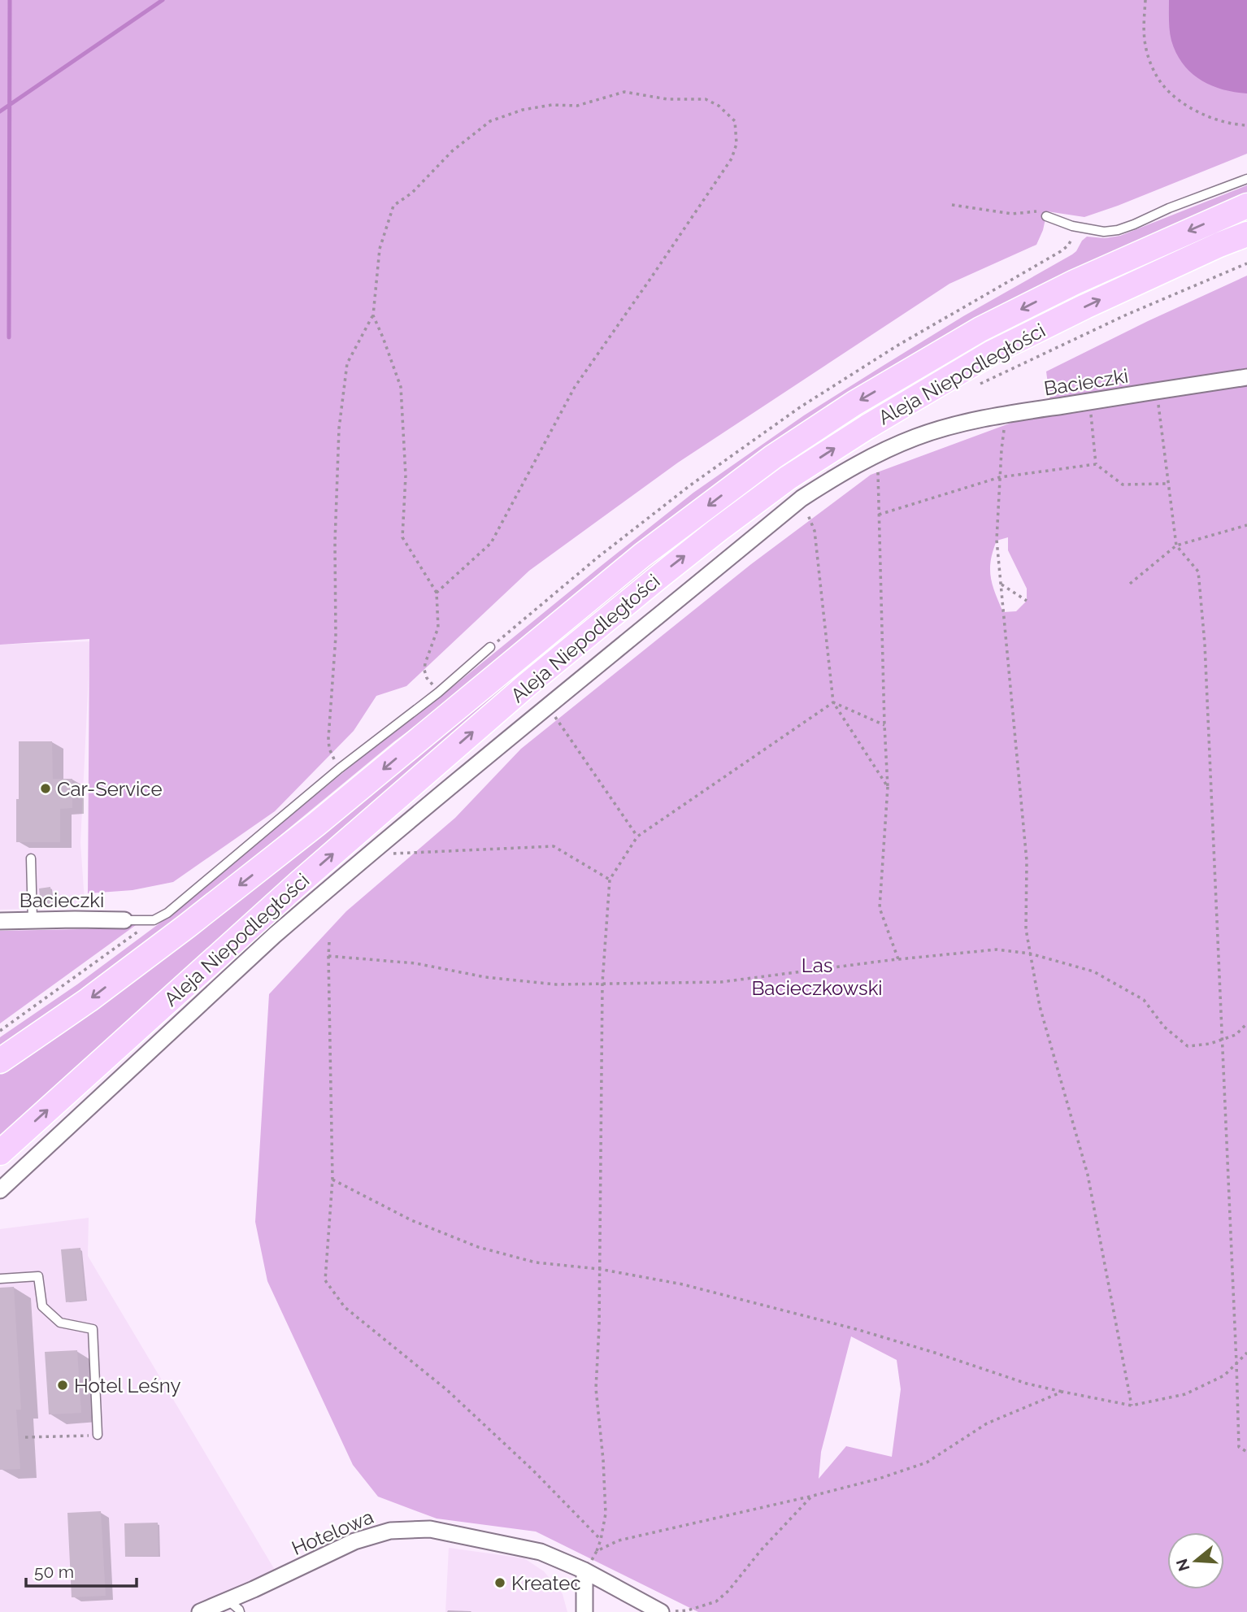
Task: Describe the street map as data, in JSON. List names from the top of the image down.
{
  "streets": {
    "main road": ["Aleja Niepodległości"],
    "street": ["Bacieczki", "Hotelowa"]
  },
  "parks": ["Las Bacieczkowski"],
  "places": ["Car-Service", "Hotel Leśny", "Kreatec"],
  "scale_bar": "50 m",
  "north": "left"
}
